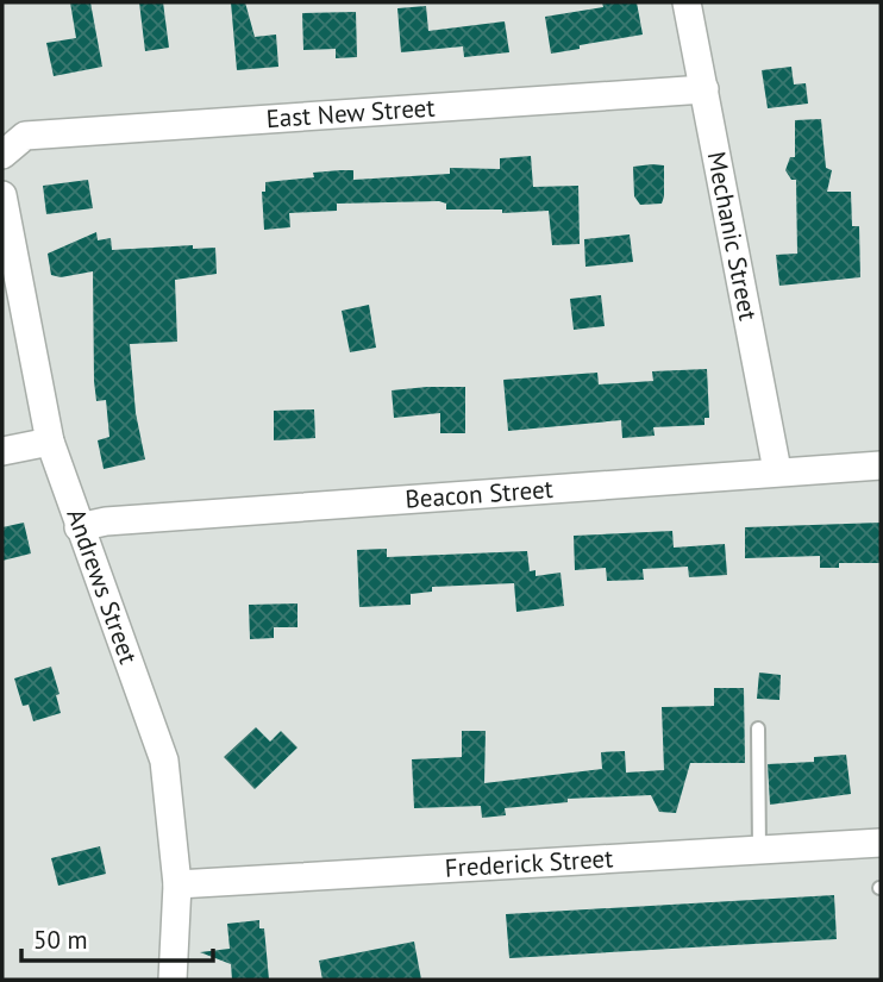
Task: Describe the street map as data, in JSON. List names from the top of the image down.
{
  "streets": {
    "street": [
      "East New Street",
      "Mechanic Street",
      "Beacon Street",
      "Andrews Street",
      "Frederick Street"
    ]
  },
  "crossings": [
    ["East New Street", "Mechanic Street"],
    ["Mechanic Street", "Beacon Street"],
    ["Beacon Street", "Andrews Street"],
    ["Andrews Street", "Frederick Street"]
  ],
  "scale_bar": "50 m"
}
